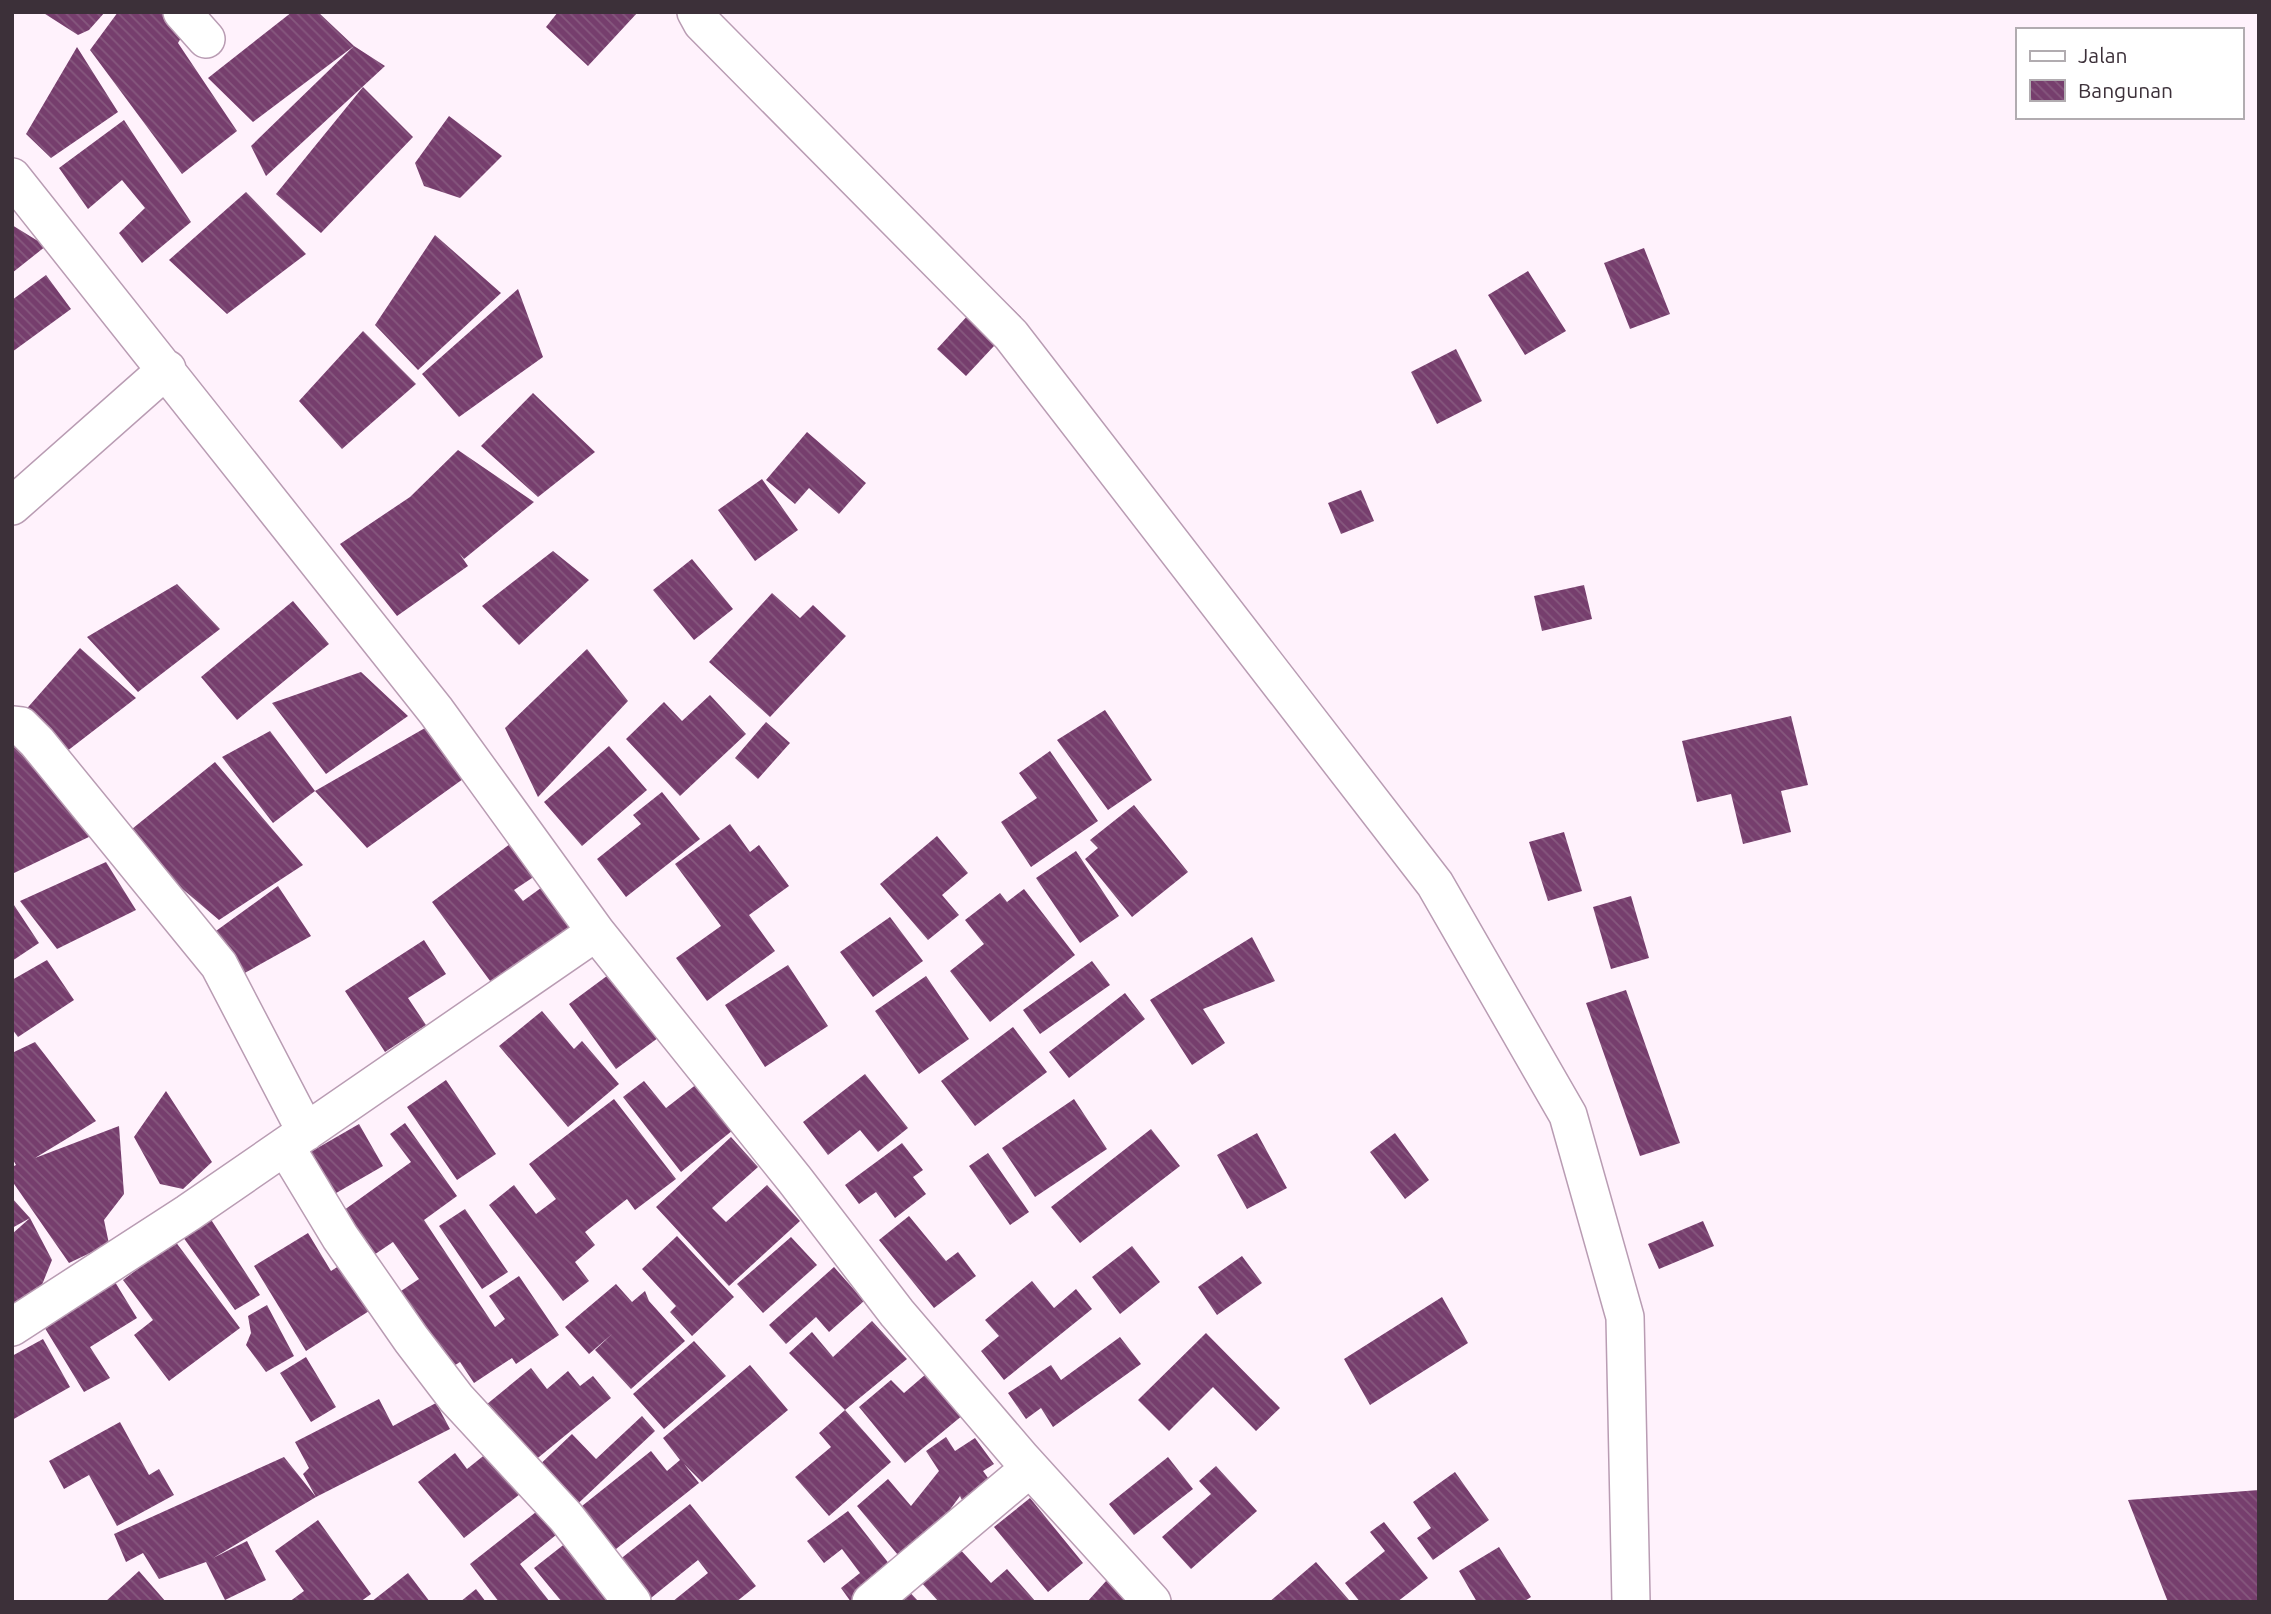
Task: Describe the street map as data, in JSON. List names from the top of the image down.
{
  "legend": ["Jalan", "Bangunan"]
}
